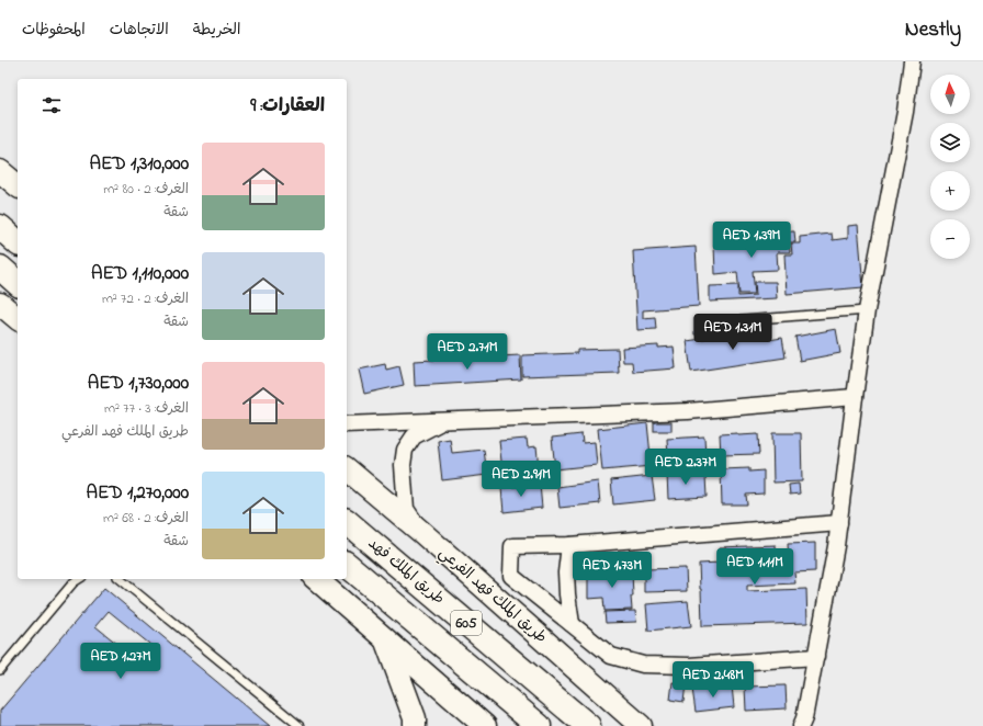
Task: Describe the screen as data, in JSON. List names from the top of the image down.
{
  "streets": {
    "highway": ["طريق الملك فهد", "605"],
    "main road": ["طريق الملك فهد الفرعي"]
  },
  "north": "top",
  "page": {
    "header": "Nestly",
    "nav": ["الخريطة", "الاتجاهات", "المحفوظات"],
    "map_buttons": ["+", "−"],
    "heading": "العقارات: 9",
    "list": [
      {
        "name": "AED 1,310,000",
        "note": "الغرف: 2 · 80 m² · شقة"
      },
      {
        "name": "AED 1,110,000",
        "note": "الغرف: 2 · 72 m² · شقة"
      },
      {
        "name": "AED 1,730,000",
        "note": "الغرف: 3 · 77 m² · طريق الملك فهد الفرعي"
      },
      {
        "name": "AED 1,270,000",
        "note": "الغرف: 2 · 68 m² · شقة"
      }
    ],
    "price": [
      "AED 1.39M",
      "AED 1.31M",
      "AED 2.71M",
      "AED 2.37M",
      "AED 2.91M",
      "AED 1.11M",
      "AED 1.73M",
      "AED 1.27M",
      "AED 2.48M"
    ]
  }
}
